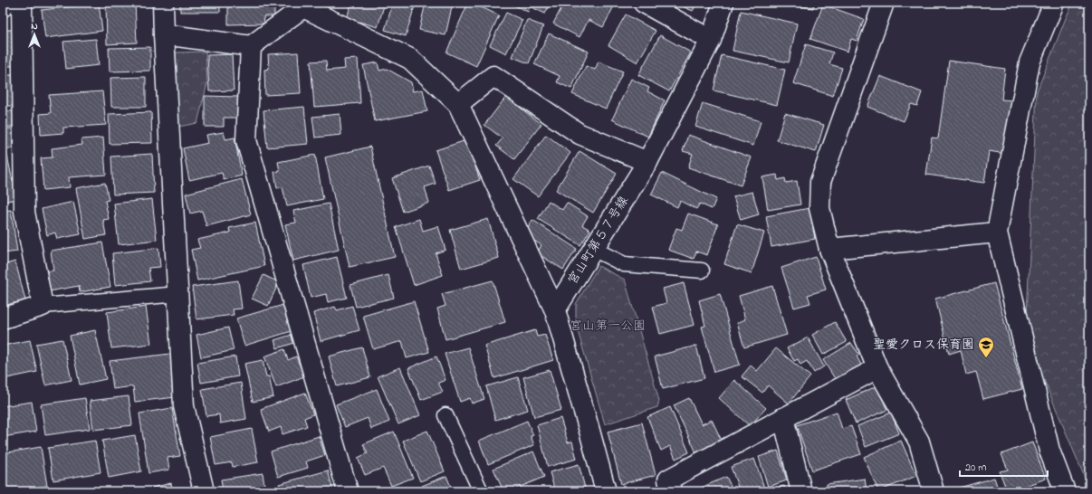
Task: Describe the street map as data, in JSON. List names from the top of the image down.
{
  "streets": {
    "street": ["宮山町第５７号線"]
  },
  "parks": ["宮山第一公園"],
  "places": {
    "school or university": ["聖愛クロス保育園"]
  },
  "scale_bar": "20 m",
  "north": "top"
}
